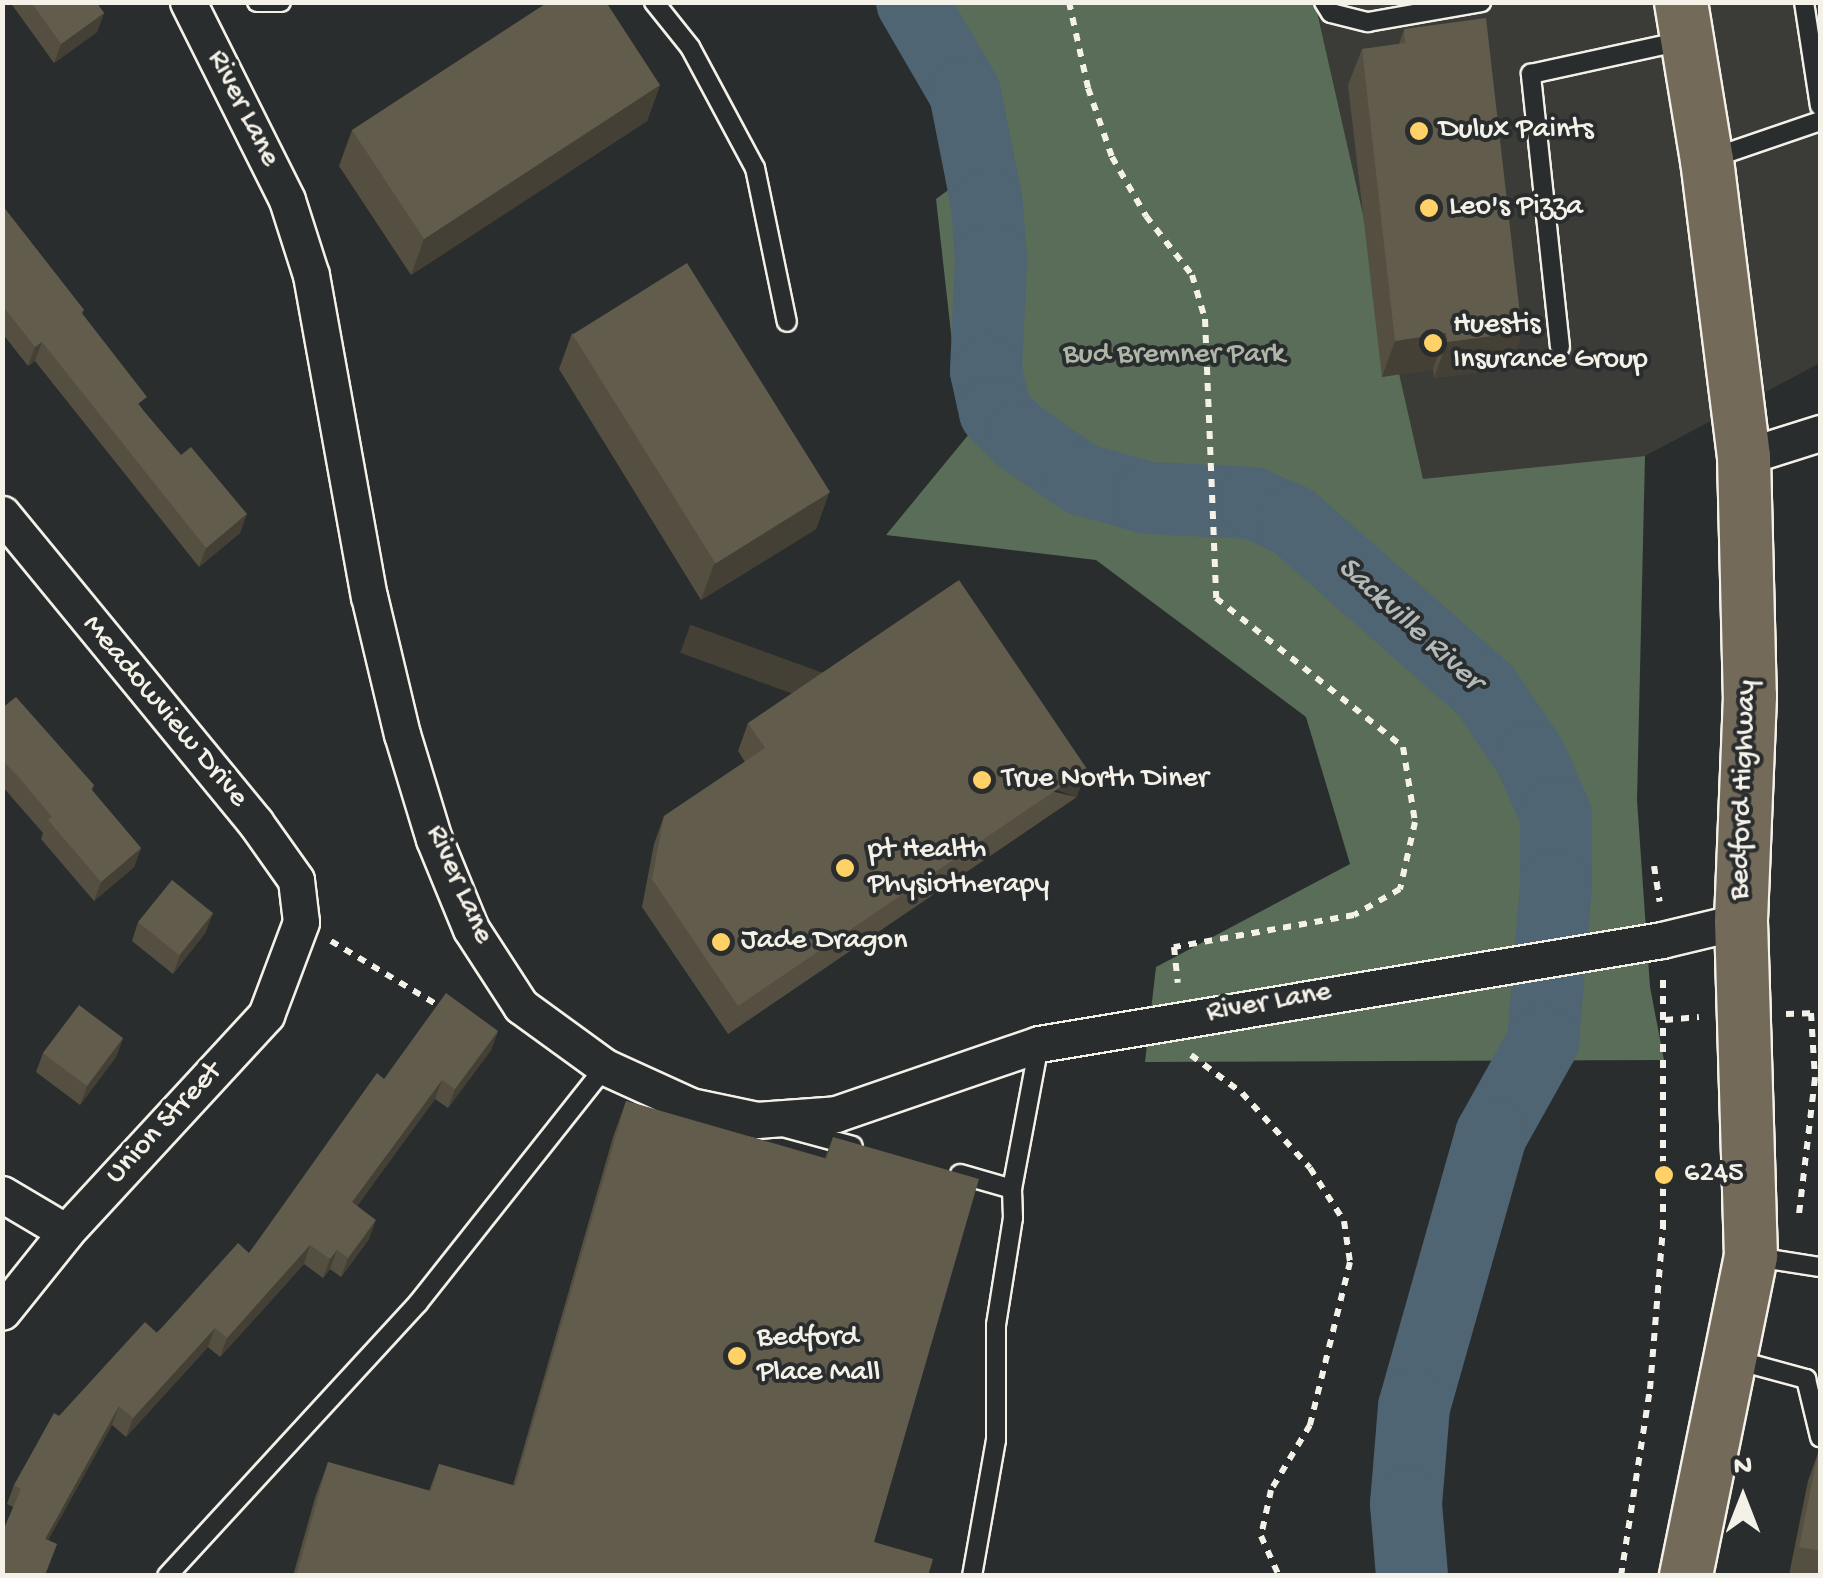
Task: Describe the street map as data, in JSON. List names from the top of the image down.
{
  "streets": {
    "main road": ["Bedford Highway"],
    "street": ["River Lane", "Meadowview Drive", "Union Street"]
  },
  "crossings": [
    ["River Lane", "Bedford Highway"],
    ["Meadowview Drive", "Union Street"]
  ],
  "water": ["Sackville River"],
  "parks": ["Bud Bremner Park"],
  "places": [
    "Dulux Paints",
    "Leo's Pizza",
    "Huestis Insurance Group",
    "True North Diner",
    "pt Health Physiotherapy",
    "Jade Dragon",
    "6245",
    "Bedford Place Mall"
  ],
  "north": "top"
}
